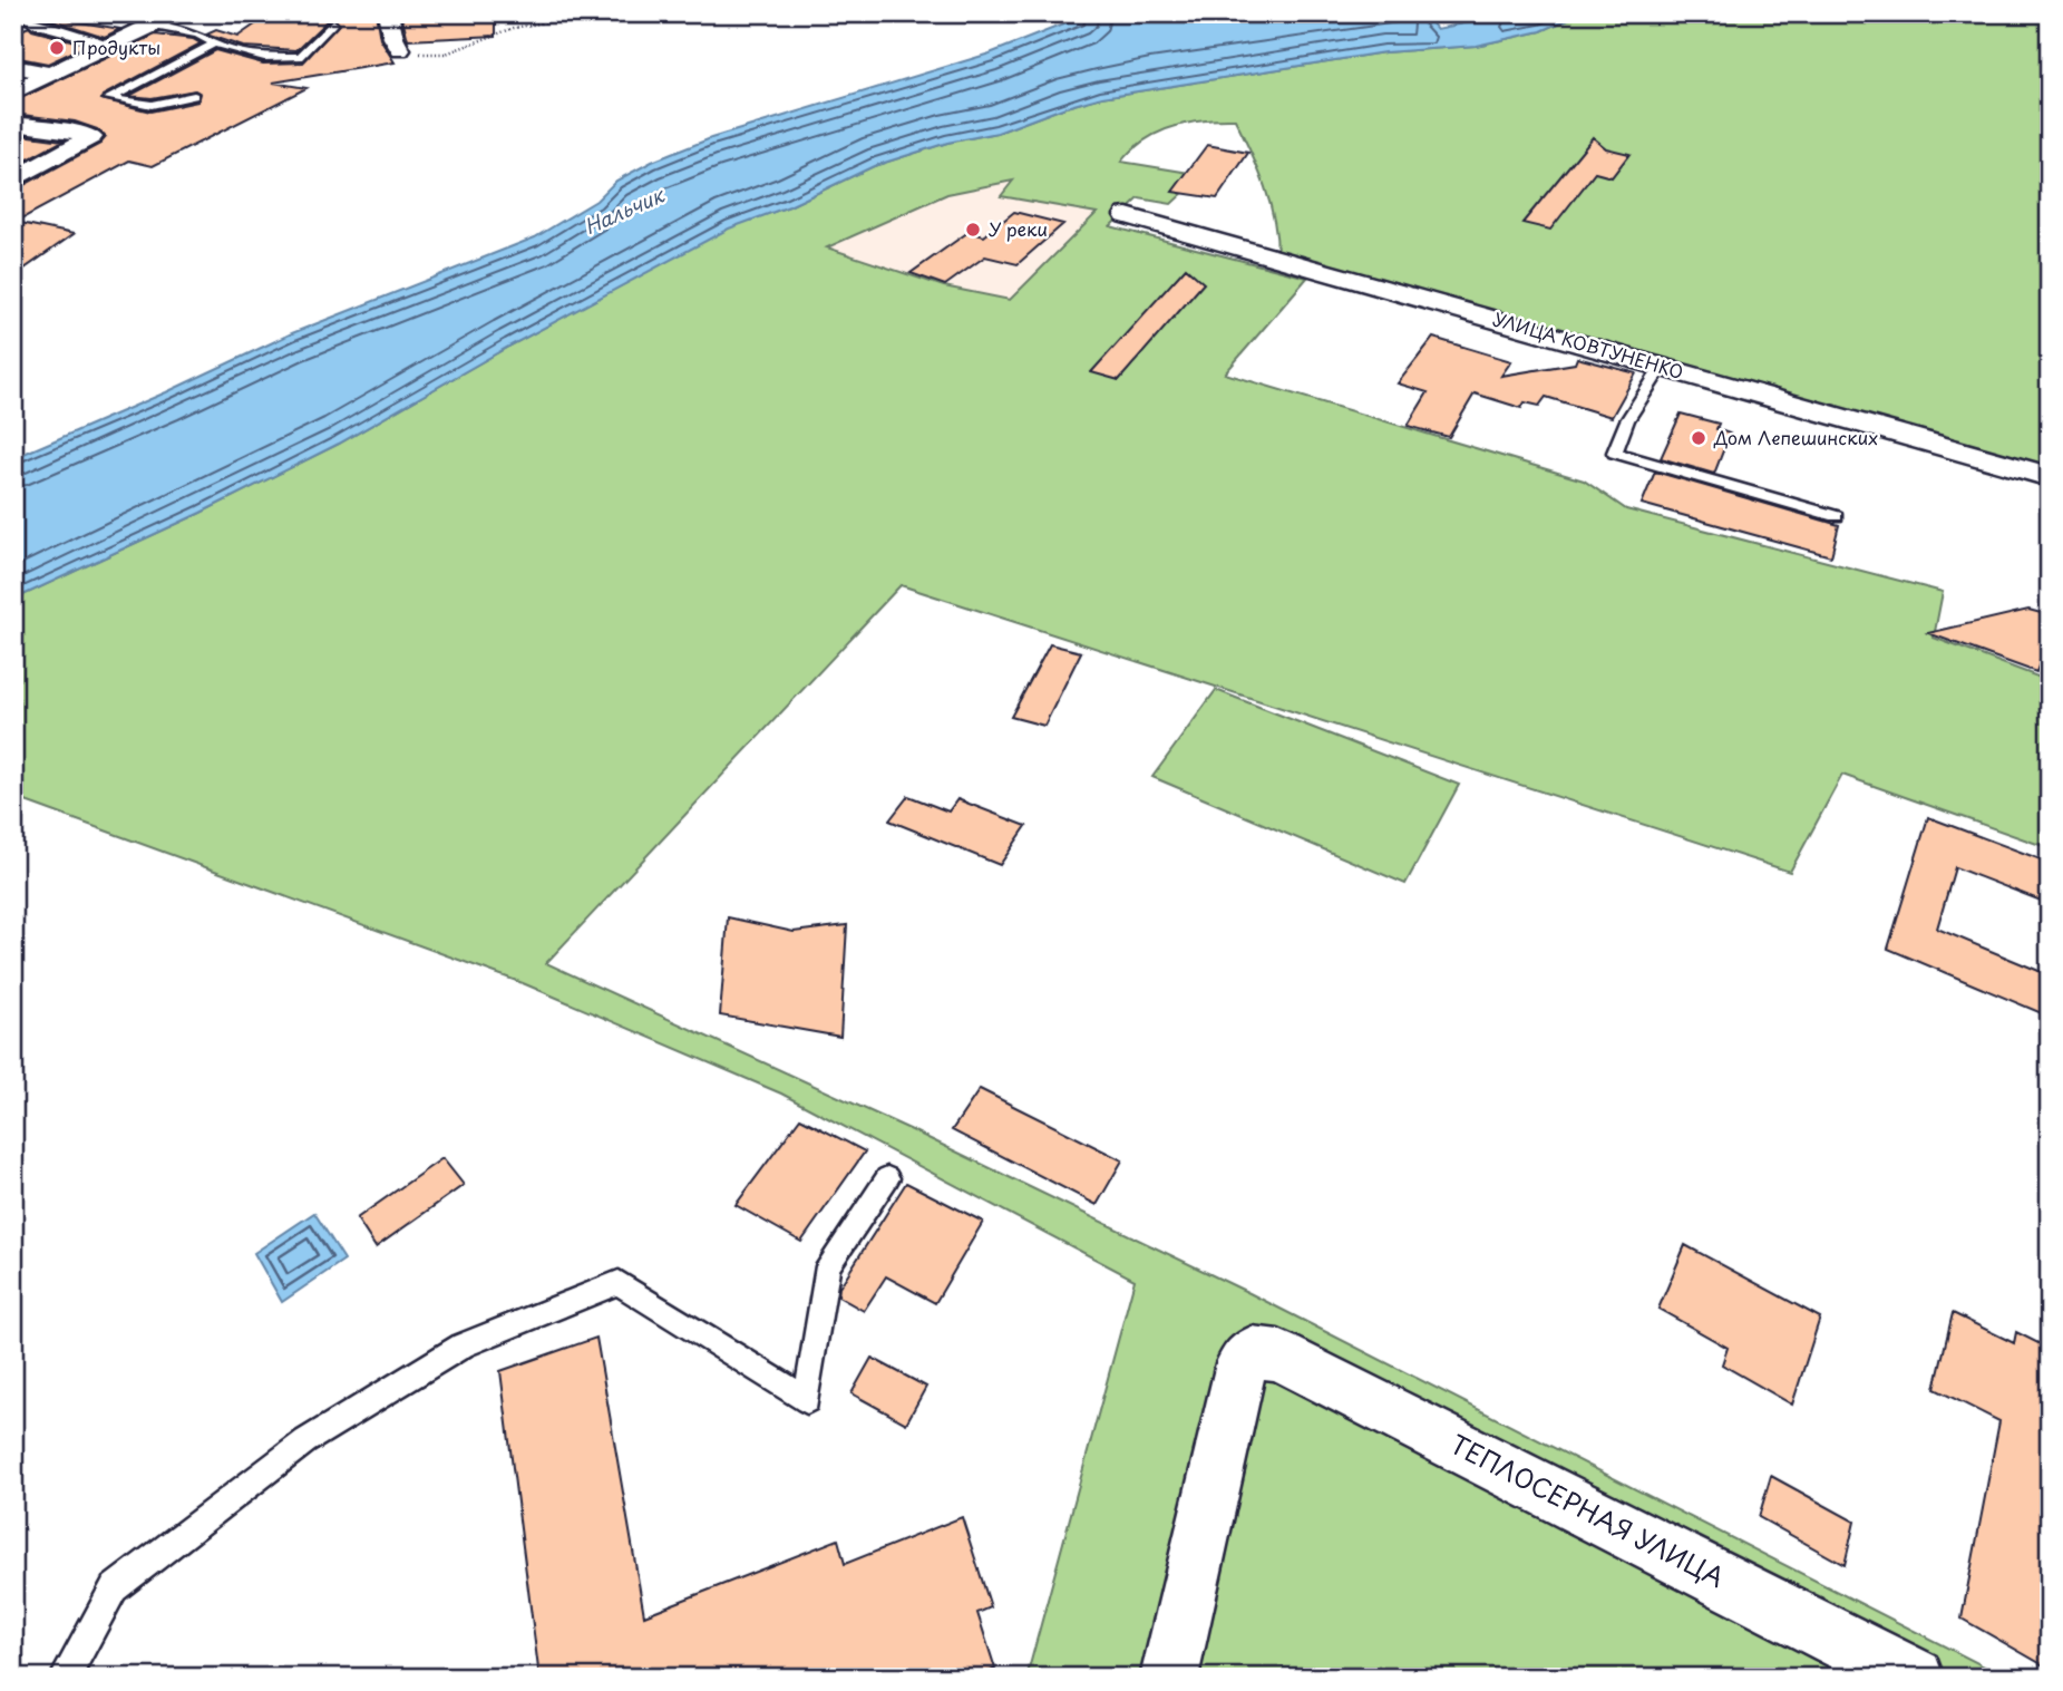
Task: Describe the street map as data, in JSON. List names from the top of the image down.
{
  "streets": {
    "street": ["УЛИЦА КОВТУНЕНКО", "ТЕПЛОСЕРНАЯ УЛИЦА"]
  },
  "water": ["Нальчик"],
  "places": ["Продукты", "У реки", "Дом Лепешинских"]
}
